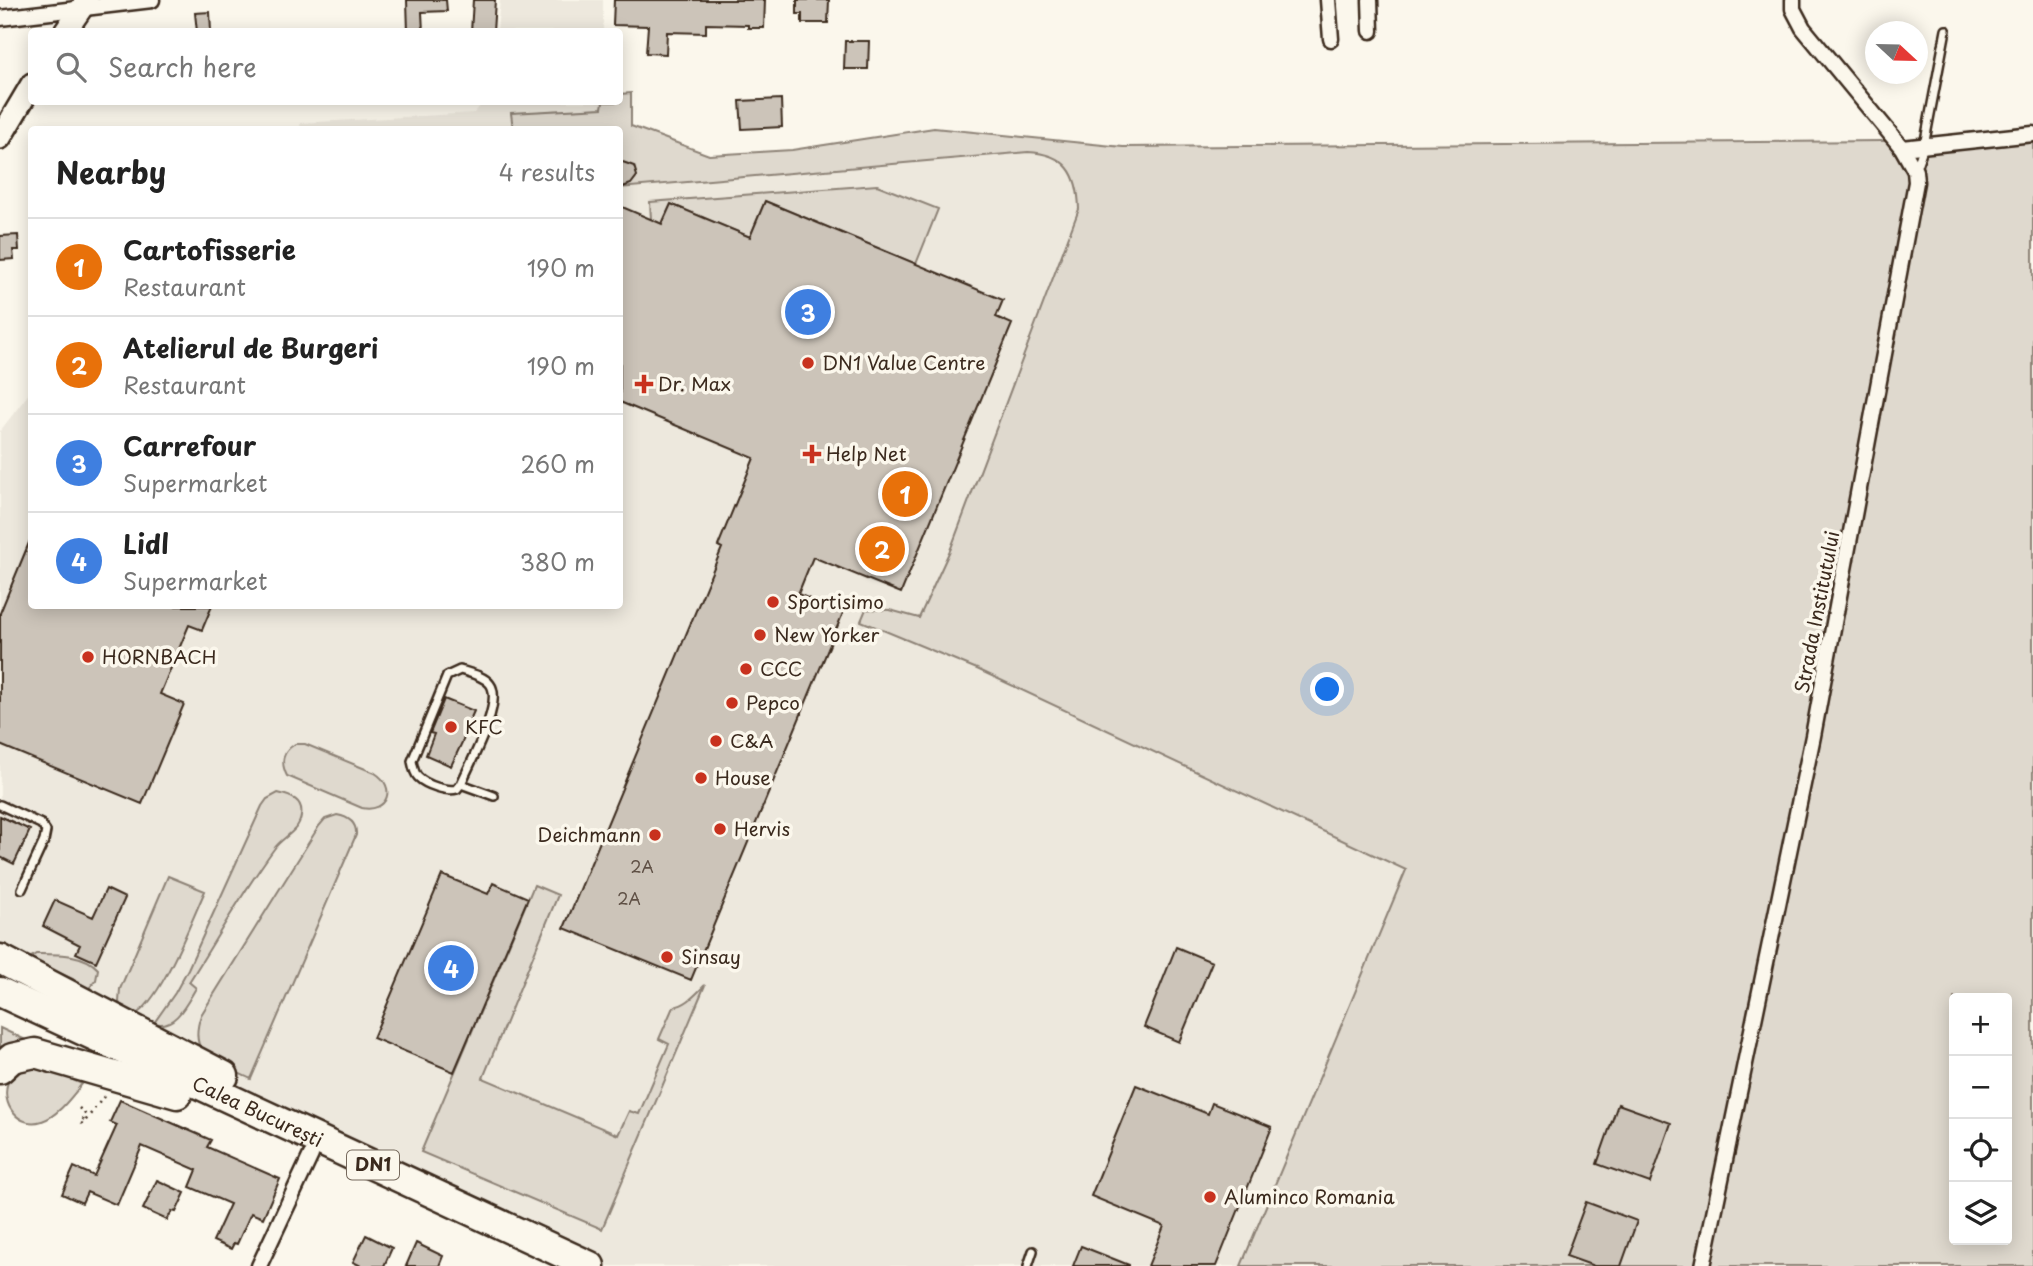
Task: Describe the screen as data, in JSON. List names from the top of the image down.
{
  "streets": {
    "highway": ["Calea București", "DN1"],
    "street": ["Strada Institutului"]
  },
  "places": {
    "other": [
      "DN1 Value Centre",
      "Sportisimo",
      "New Yorker",
      "HORNBACH",
      "CCC",
      "Pepco",
      "KFC",
      "C&A",
      "House",
      "Hervis",
      "Deichmann",
      "Sinsay",
      "Aluminco Romania"
    ],
    "health": ["Dr. Max", "Help Net"]
  },
  "house_numbers": ["2A", "2A"],
  "north": "right",
  "page": {
    "search": "Search here",
    "heading": ["Nearby", "4 results"],
    "list": [
      {
        "mark": "1",
        "name": "Cartofisserie",
        "note": "Restaurant",
        "value": "190 m"
      },
      {
        "mark": "2",
        "name": "Atelierul de Burgeri",
        "note": "Restaurant",
        "value": "190 m"
      },
      {
        "mark": "3",
        "name": "Carrefour",
        "note": "Supermarket",
        "value": "260 m"
      },
      {
        "mark": "4",
        "name": "Lidl",
        "note": "Supermarket",
        "value": "380 m"
      }
    ],
    "pins": [
      "3",
      "1",
      "2",
      "4"
    ],
    "map_buttons": ["+", "−"]
  }
}
